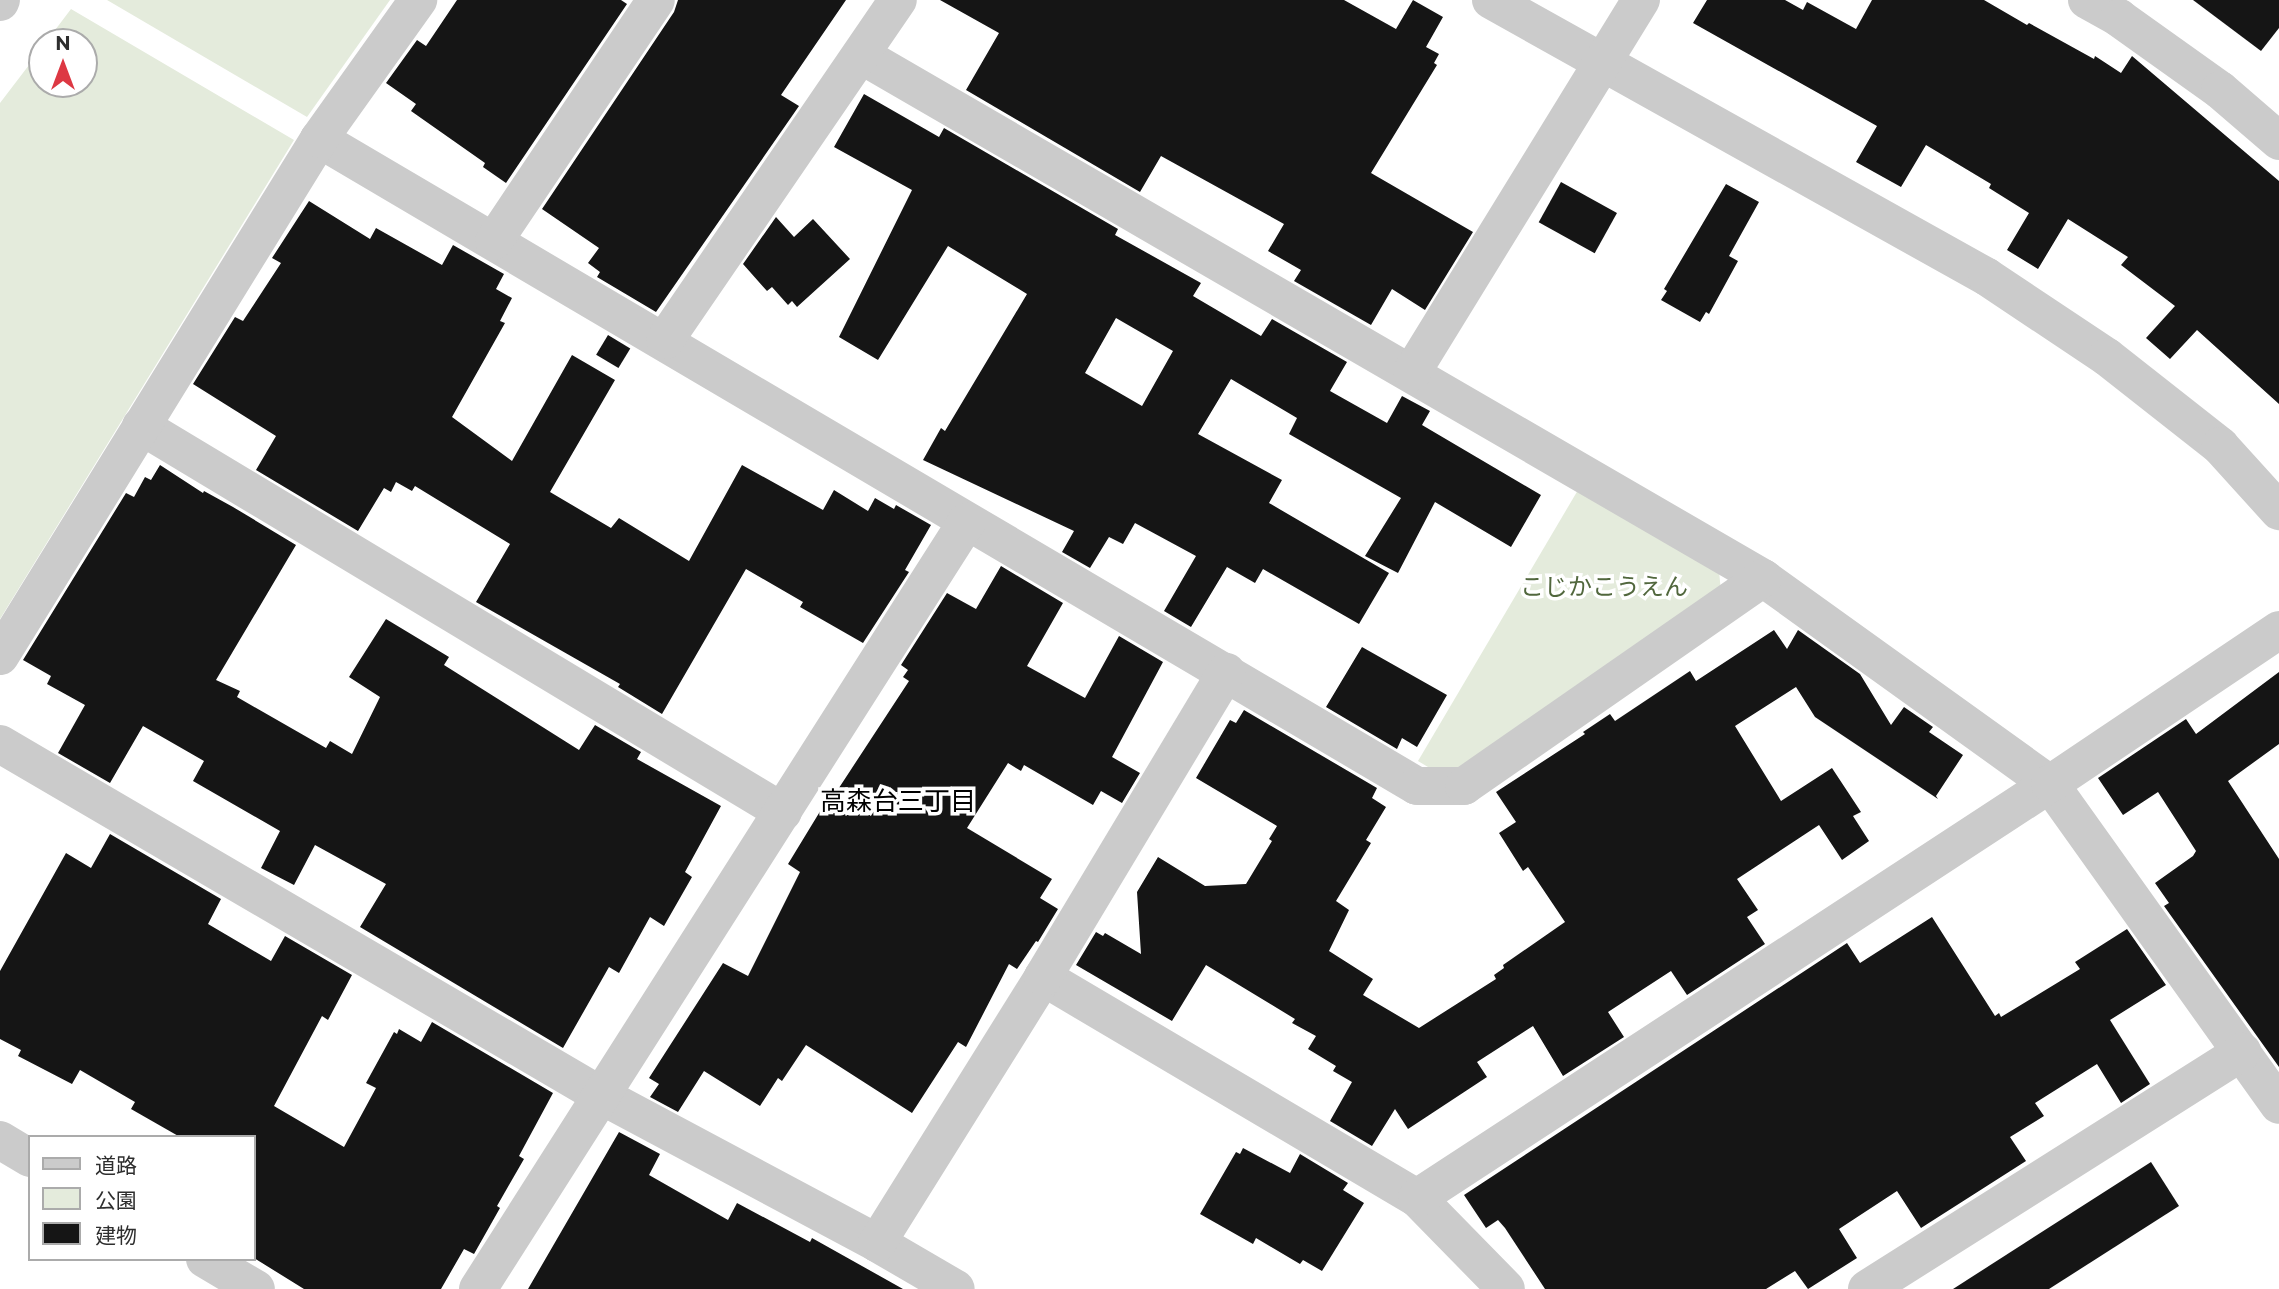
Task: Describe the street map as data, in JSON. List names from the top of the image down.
{
  "districts": ["高森台三丁目"],
  "parks": ["こじかこうえん"],
  "legend": ["道路", "公園", "建物"],
  "north": "top"
}
